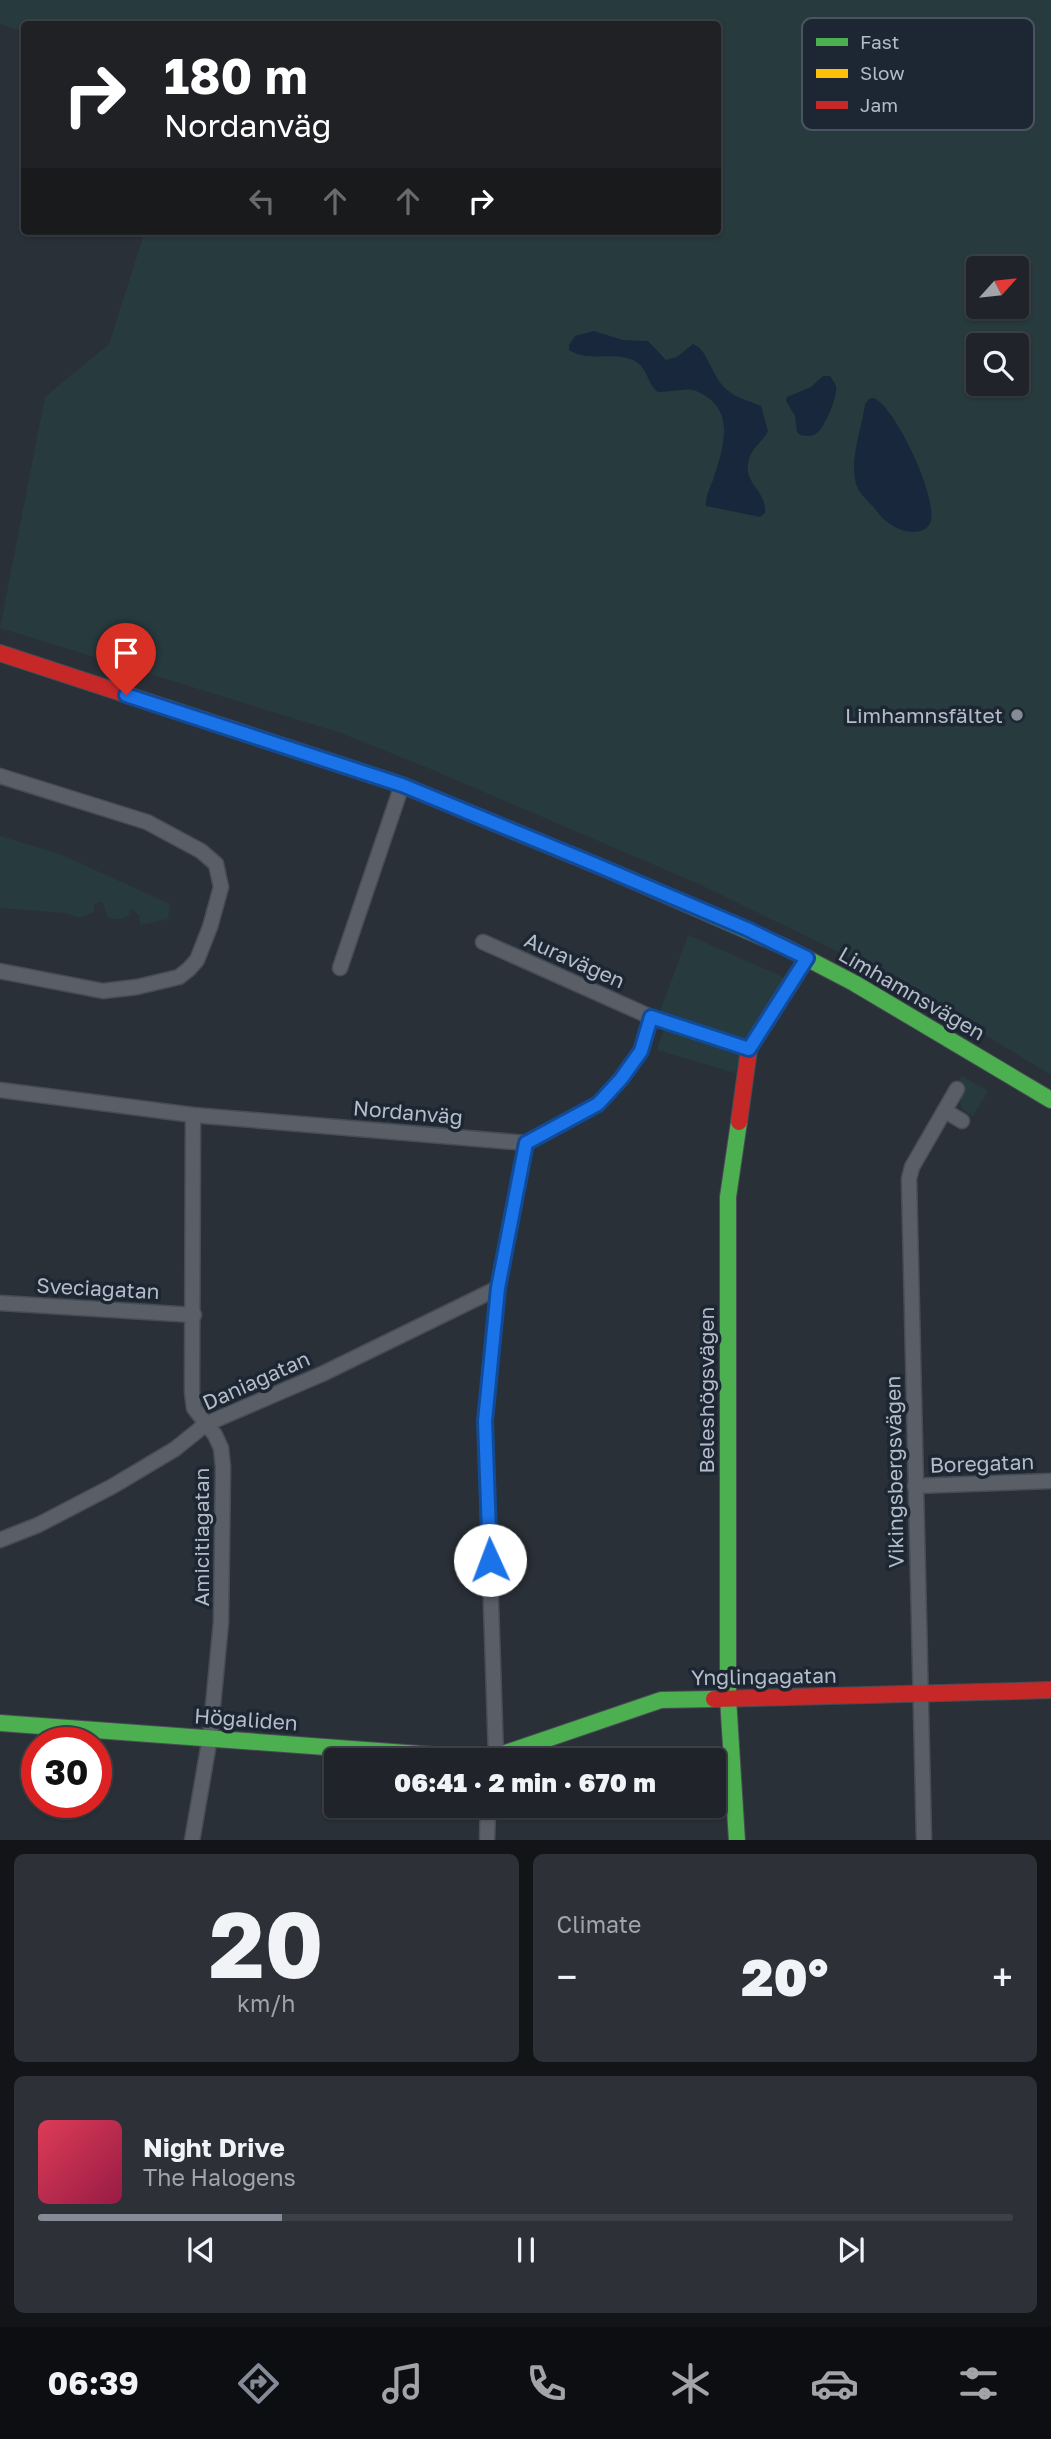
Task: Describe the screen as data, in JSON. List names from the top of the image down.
{
  "streets": {
    "street": [
      "Auravägen",
      "Limhamnsvägen",
      "Nordanväg",
      "Sveciagatan",
      "Daniagatan",
      "Beleshögsvägen",
      "Boregatan",
      "Vikingsbergsvägen",
      "Amicitiagatan",
      "Ynglingagatan",
      "Högaliden"
    ]
  },
  "crossings": [
    ["Limhamnsvägen", "Beleshögsvägen"],
    ["Nordanväg", "Amicitiagatan"],
    ["Sveciagatan", "Amicitiagatan"],
    ["Daniagatan", "Amicitiagatan"],
    ["Beleshögsvägen", "Ynglingagatan"],
    ["Boregatan", "Vikingsbergsvägen"],
    ["Vikingsbergsvägen", "Ynglingagatan"],
    ["Amicitiagatan", "Högaliden"]
  ],
  "places": ["Limhamnsfältet"],
  "legend": ["Fast", "Slow", "Jam"],
  "north": "top right",
  "page": {
    "turn": ["180 m", "Nordanväg"],
    "limit": "30",
    "trip": "06:41 · 2 min · 670 m",
    "tile": [
      ["20", "km/h"],
      "Climate"
    ],
    "heat": ["−", "20°", "+"],
    "song": ["Night Drive", "The Halogens"],
    "tabs": "06:39"
  }
}
